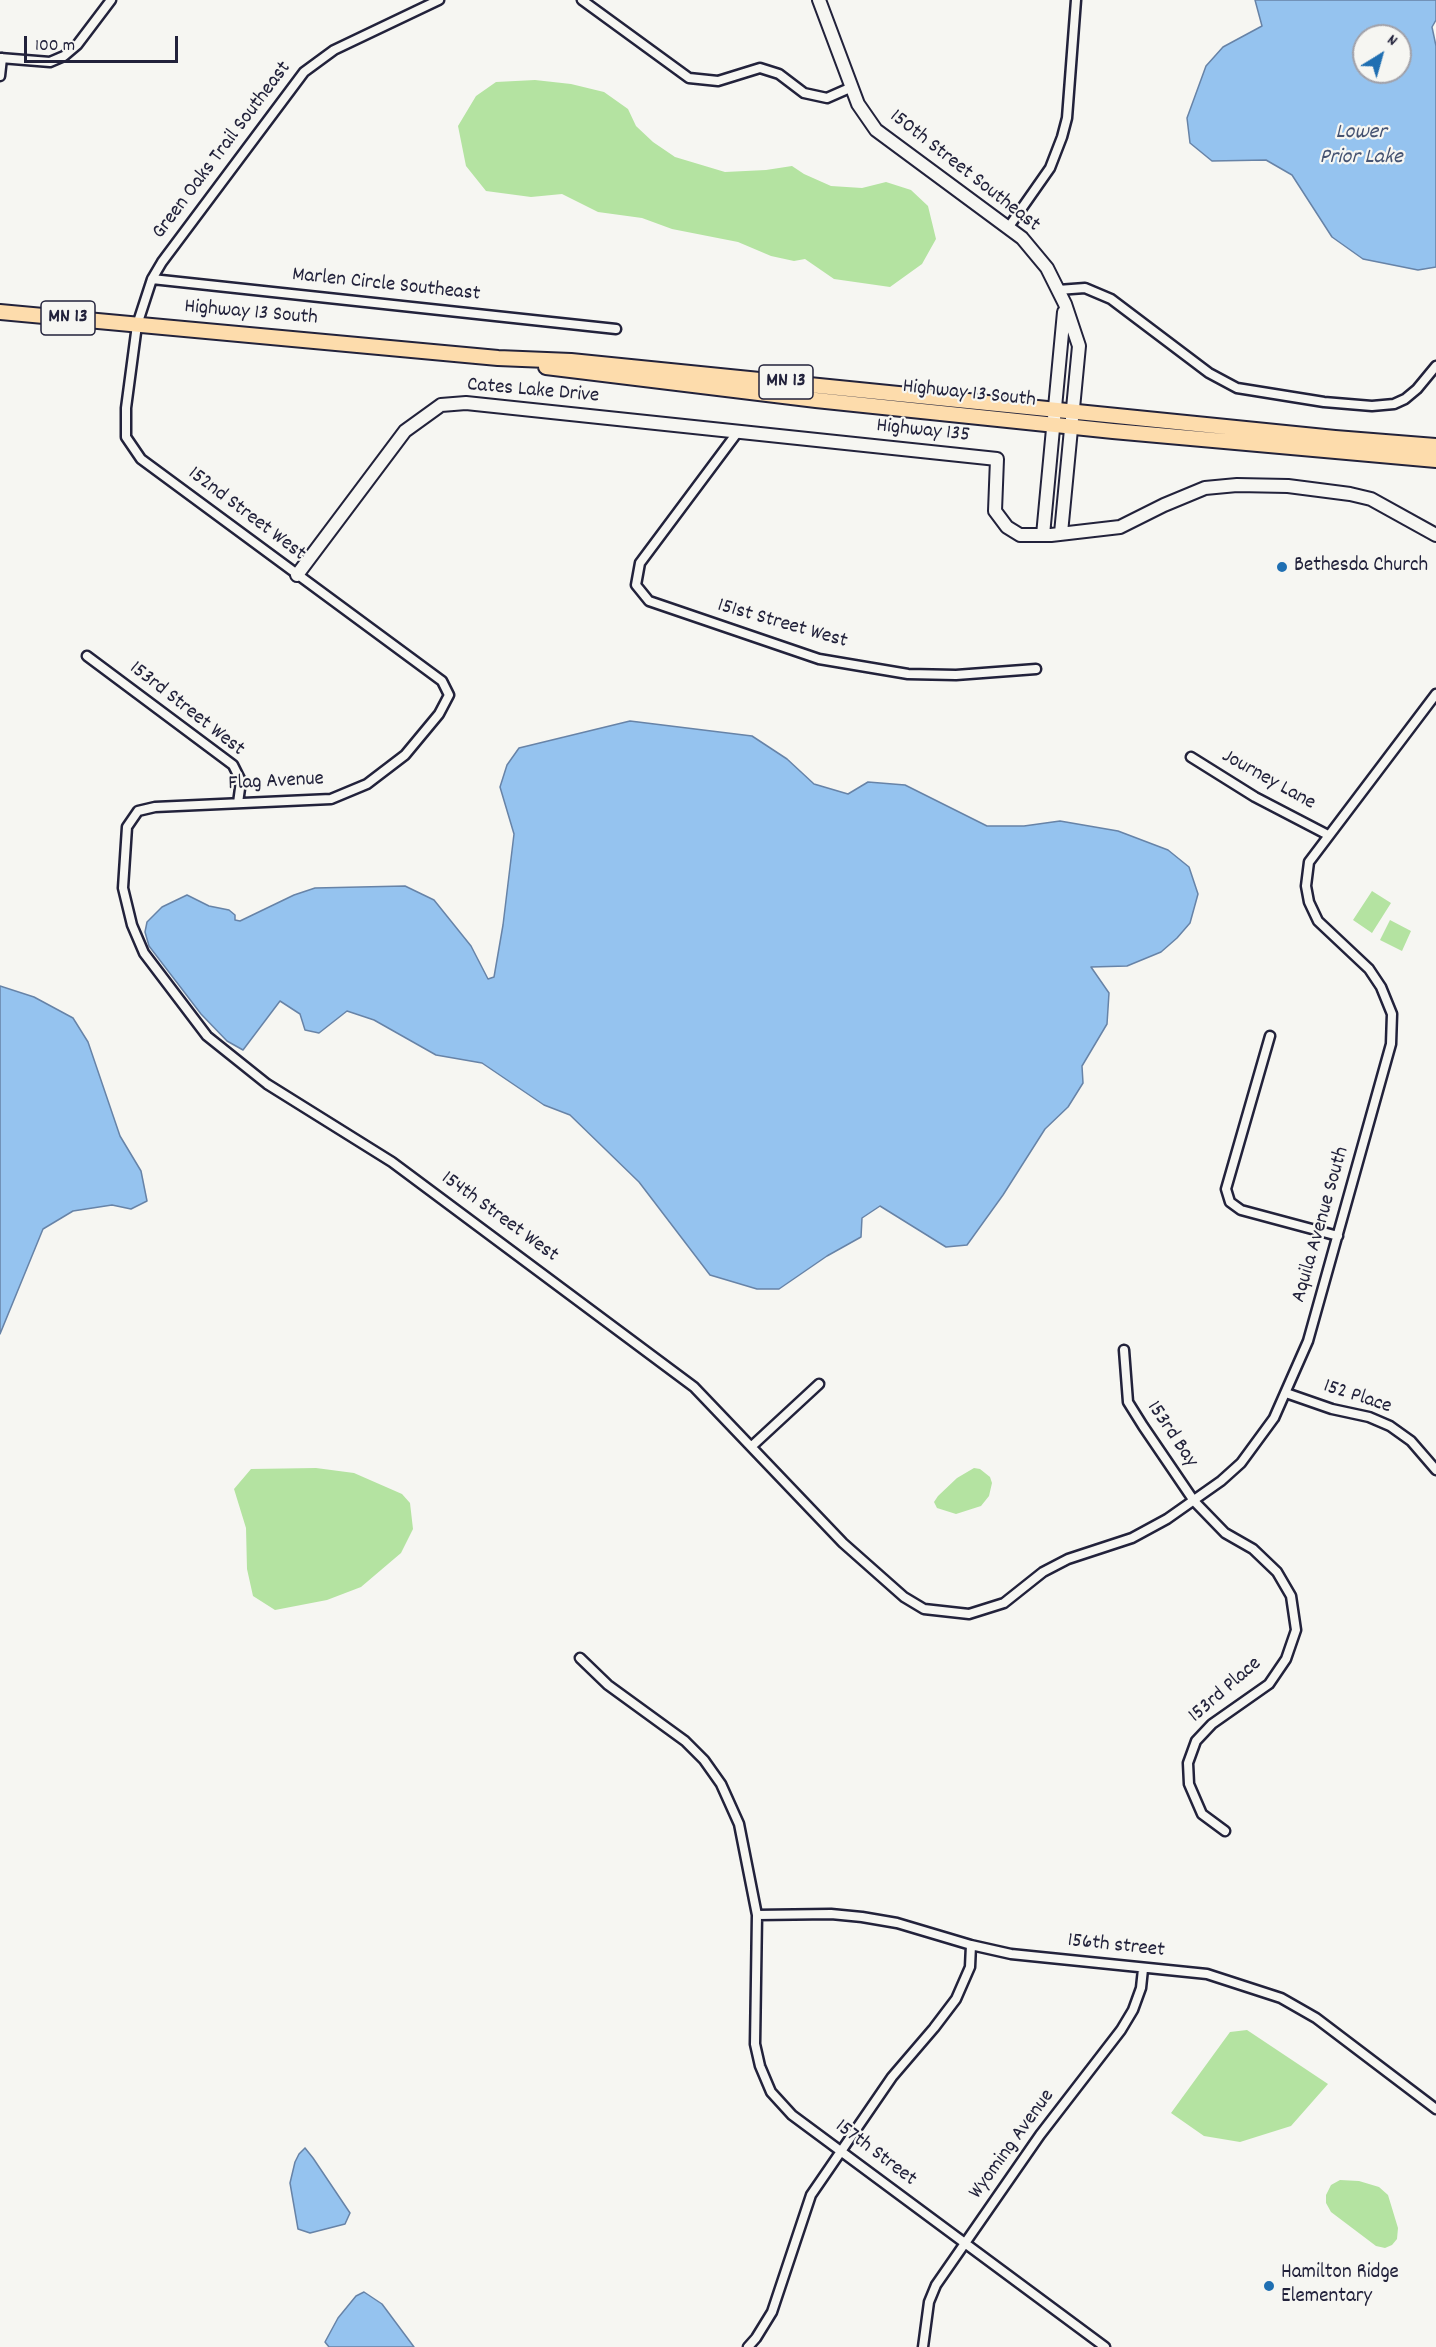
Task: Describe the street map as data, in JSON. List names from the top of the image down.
{
  "streets": {
    "main road": ["Highway 13 South", "MN 13"],
    "street": [
      "Green Oaks Trail Southeast",
      "150th Street Southeast",
      "Marlen Circle Southeast",
      "Cates Lake Drive",
      "Highway 135",
      "152nd Street West",
      "151st Street West",
      "153rd Street West",
      "Journey Lane",
      "Flag Avenue",
      "154th Street West",
      "Aquila Avenue South",
      "152 Place",
      "153rd Bay",
      "153rd Place",
      "156th street",
      "Wyoming Avenue",
      "157th Street"
    ]
  },
  "crossings": [
    ["Green Oaks Trail Southeast", "Marlen Circle Southeast"],
    ["Green Oaks Trail Southeast", "Highway 13 South"],
    ["Green Oaks Trail Southeast", "152nd Street West"],
    ["150th Street Southeast", "Highway 13 South"],
    ["Highway 13 South", "152nd Street West"],
    ["Cates Lake Drive", "Highway 135"],
    ["Cates Lake Drive", "152nd Street West"],
    ["Cates Lake Drive", "151st Street West"],
    ["Highway 135", "151st Street West"],
    ["152nd Street West", "Flag Avenue"],
    ["153rd Street West", "Flag Avenue"],
    ["Journey Lane", "Aquila Avenue South"],
    ["Flag Avenue", "154th Street West"],
    ["154th Street West", "Aquila Avenue South"],
    ["Aquila Avenue South", "152 Place"],
    ["Aquila Avenue South", "153rd Bay"],
    ["Aquila Avenue South", "153rd Place"],
    ["153rd Bay", "153rd Place"],
    ["156th street", "Wyoming Avenue"],
    ["156th street", "157th Street"],
    ["Wyoming Avenue", "157th Street"]
  ],
  "water": ["Lower Prior Lake"],
  "places": ["Bethesda Church", "Hamilton Ridge Elementary"],
  "scale_bar": "100 m",
  "north": "top right"
}
